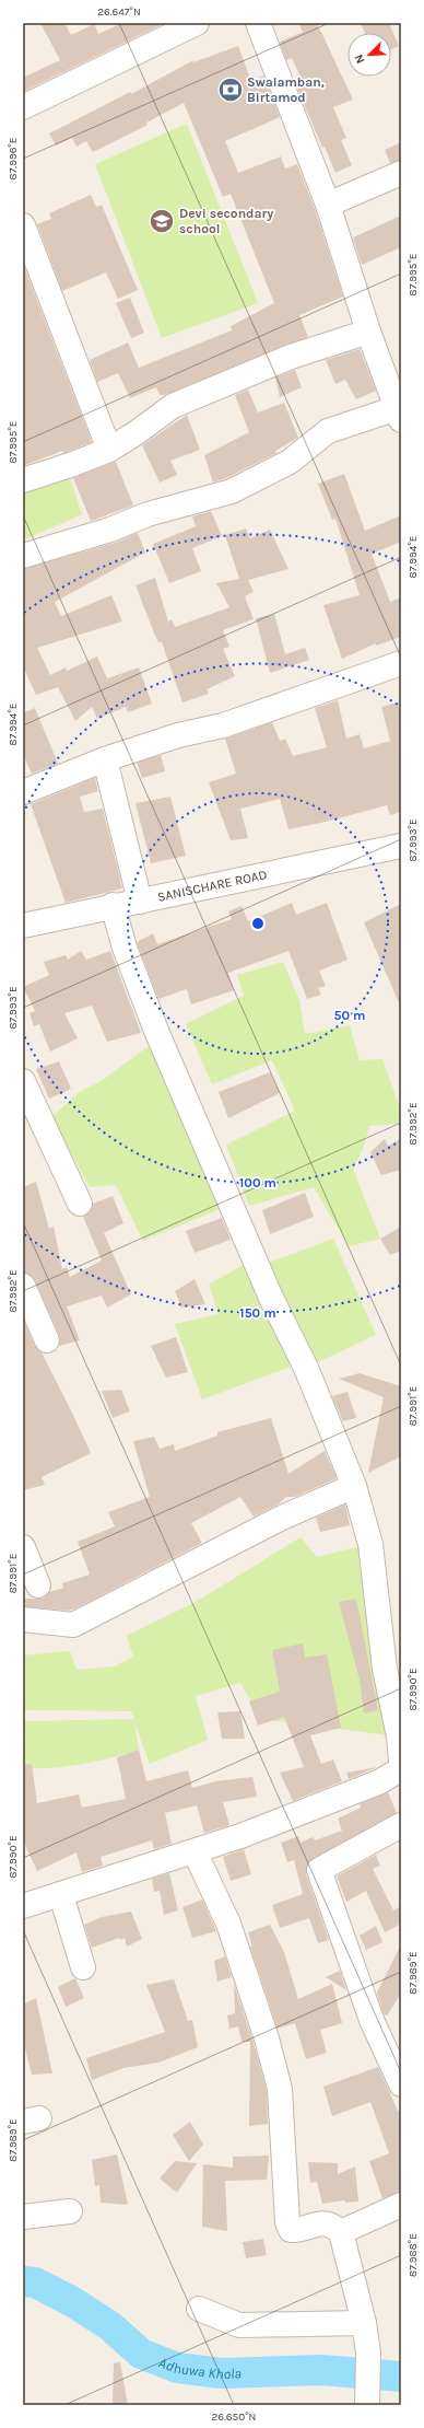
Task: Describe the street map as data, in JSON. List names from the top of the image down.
{
  "streets": {
    "street": ["SANISCHARE ROAD"]
  },
  "water": ["Adhuwa Khola"],
  "places": {
    "bank": ["Swalamban, Birtamod"],
    "school or university": ["Devi secondary school"]
  },
  "north": "bottom left",
  "coordinates": [
    "26.647°N",
    "87.996°E",
    "87.995°E",
    "87.994°E",
    "87.993°E",
    "87.992°E",
    "87.991°E",
    "87.990°E",
    "87.989°E",
    "87.988°E",
    "26.650°N"
  ],
  "rings": ["50 m", "100 m", "150 m"]
}
